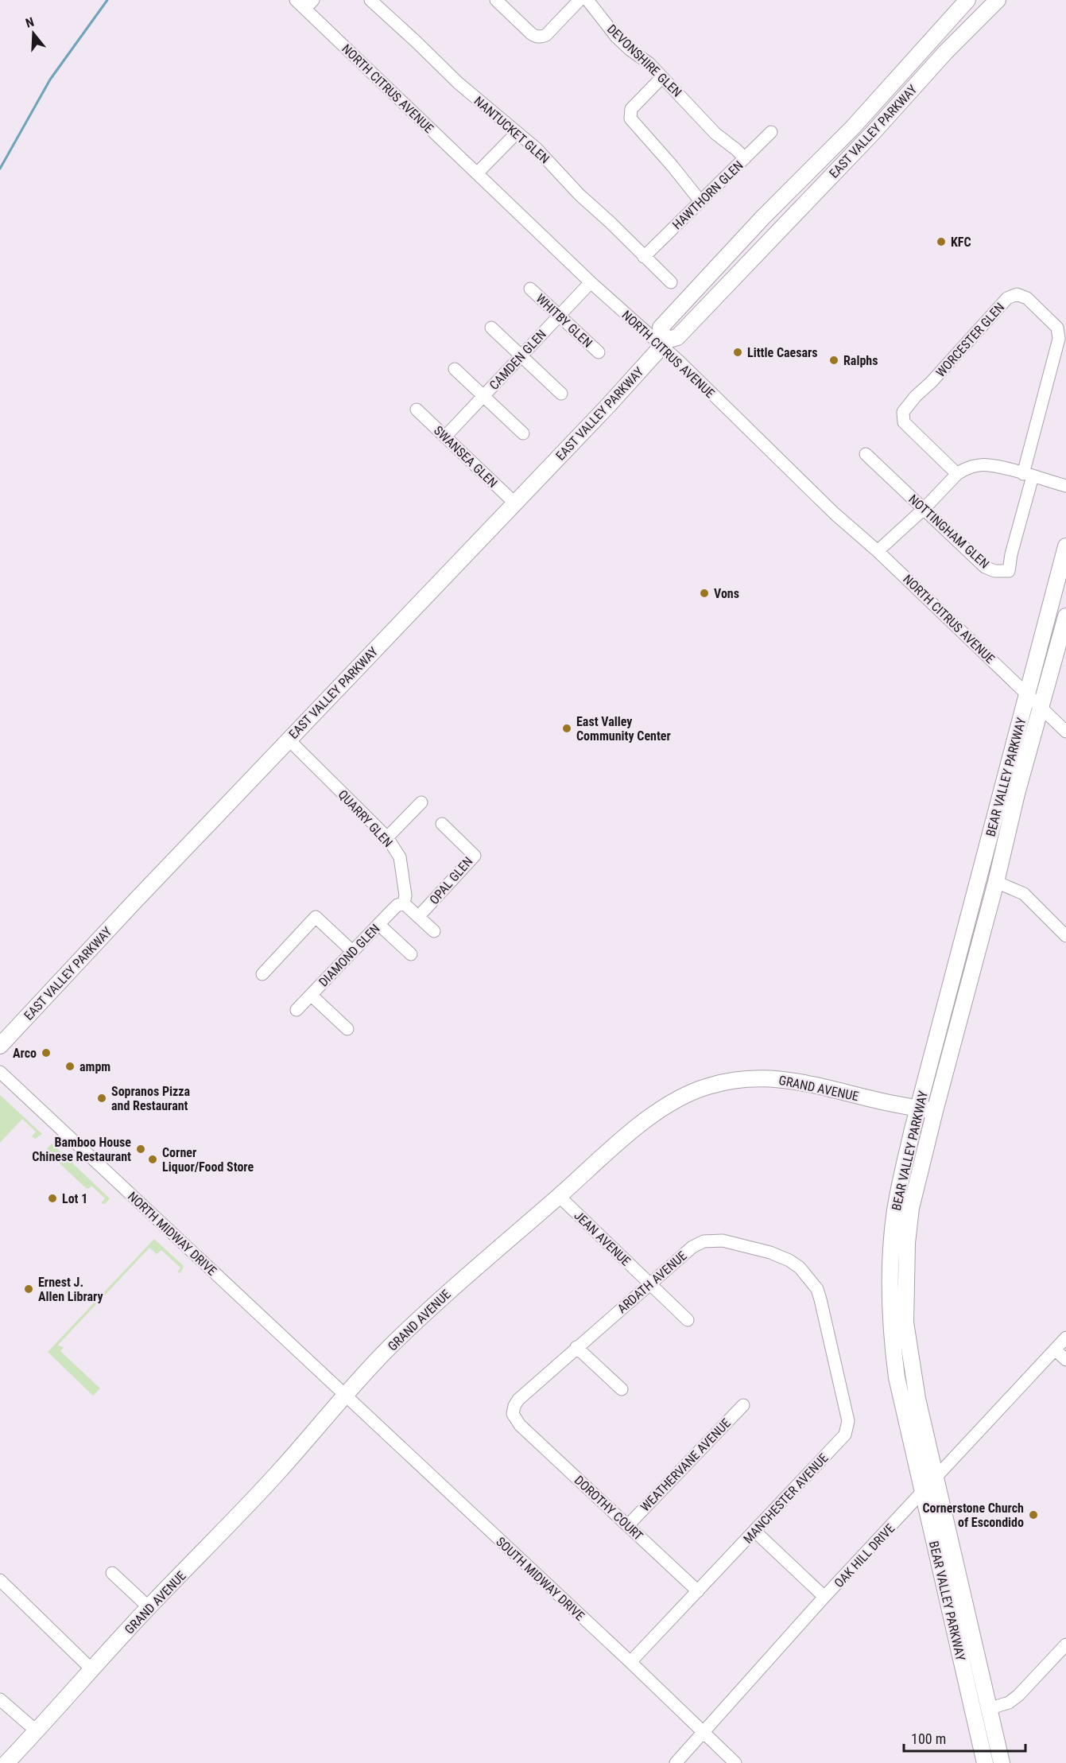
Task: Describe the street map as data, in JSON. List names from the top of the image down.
{
  "streets": {
    "main road": ["EAST VALLEY PARKWAY", "BEAR VALLEY PARKWAY", "GRAND AVENUE"],
    "street": [
      "DEVONSHIRE GLEN",
      "NORTH CITRUS AVENUE",
      "NANTUCKET GLEN",
      "HAWTHORN GLEN",
      "WHITBY GLEN",
      "WORCESTER GLEN",
      "CAMDEN GLEN",
      "SWANSEA GLEN",
      "NOTTINGHAM GLEN",
      "QUARRY GLEN",
      "OPAL GLEN",
      "DIAMOND GLEN",
      "NORTH MIDWAY DRIVE",
      "JEAN AVENUE",
      "ARDATH AVENUE",
      "WEATHERVANE AVENUE",
      "MANCHESTER AVENUE",
      "DOROTHY COURT",
      "OAK HILL DRIVE",
      "SOUTH MIDWAY DRIVE"
    ]
  },
  "crossings": [
    ["DEVONSHIRE GLEN", "HAWTHORN GLEN"],
    ["NORTH CITRUS AVENUE", "EAST VALLEY PARKWAY"],
    ["NORTH CITRUS AVENUE", "CAMDEN GLEN"],
    ["NORTH CITRUS AVENUE", "BEAR VALLEY PARKWAY"],
    ["NANTUCKET GLEN", "HAWTHORN GLEN"],
    ["EAST VALLEY PARKWAY", "SWANSEA GLEN"],
    ["EAST VALLEY PARKWAY", "QUARRY GLEN"],
    ["WHITBY GLEN", "CAMDEN GLEN"],
    ["WORCESTER GLEN", "NOTTINGHAM GLEN"],
    ["CAMDEN GLEN", "SWANSEA GLEN"],
    ["BEAR VALLEY PARKWAY", "GRAND AVENUE"],
    ["BEAR VALLEY PARKWAY", "OAK HILL DRIVE"],
    ["QUARRY GLEN", "DIAMOND GLEN"],
    ["GRAND AVENUE", "NORTH MIDWAY DRIVE"],
    ["GRAND AVENUE", "JEAN AVENUE"],
    ["GRAND AVENUE", "SOUTH MIDWAY DRIVE"],
    ["NORTH MIDWAY DRIVE", "SOUTH MIDWAY DRIVE"],
    ["JEAN AVENUE", "ARDATH AVENUE"],
    ["ARDATH AVENUE", "MANCHESTER AVENUE"],
    ["ARDATH AVENUE", "DOROTHY COURT"],
    ["WEATHERVANE AVENUE", "DOROTHY COURT"],
    ["MANCHESTER AVENUE", "DOROTHY COURT"],
    ["MANCHESTER AVENUE", "SOUTH MIDWAY DRIVE"],
    ["OAK HILL DRIVE", "SOUTH MIDWAY DRIVE"]
  ],
  "places": [
    "KFC",
    "Little Caesars",
    "Ralphs",
    "Vons",
    "East Valley Community Center",
    "Arco",
    "ampm",
    "Sopranos Pizza and Restaurant",
    "Bamboo House Chinese Restaurant",
    "Corner Liquor/Food Store",
    "Lot 1",
    "Ernest J. Allen Library",
    "Cornerstone Church of Escondido"
  ],
  "scale_bar": "100 m",
  "north": "top"
}
